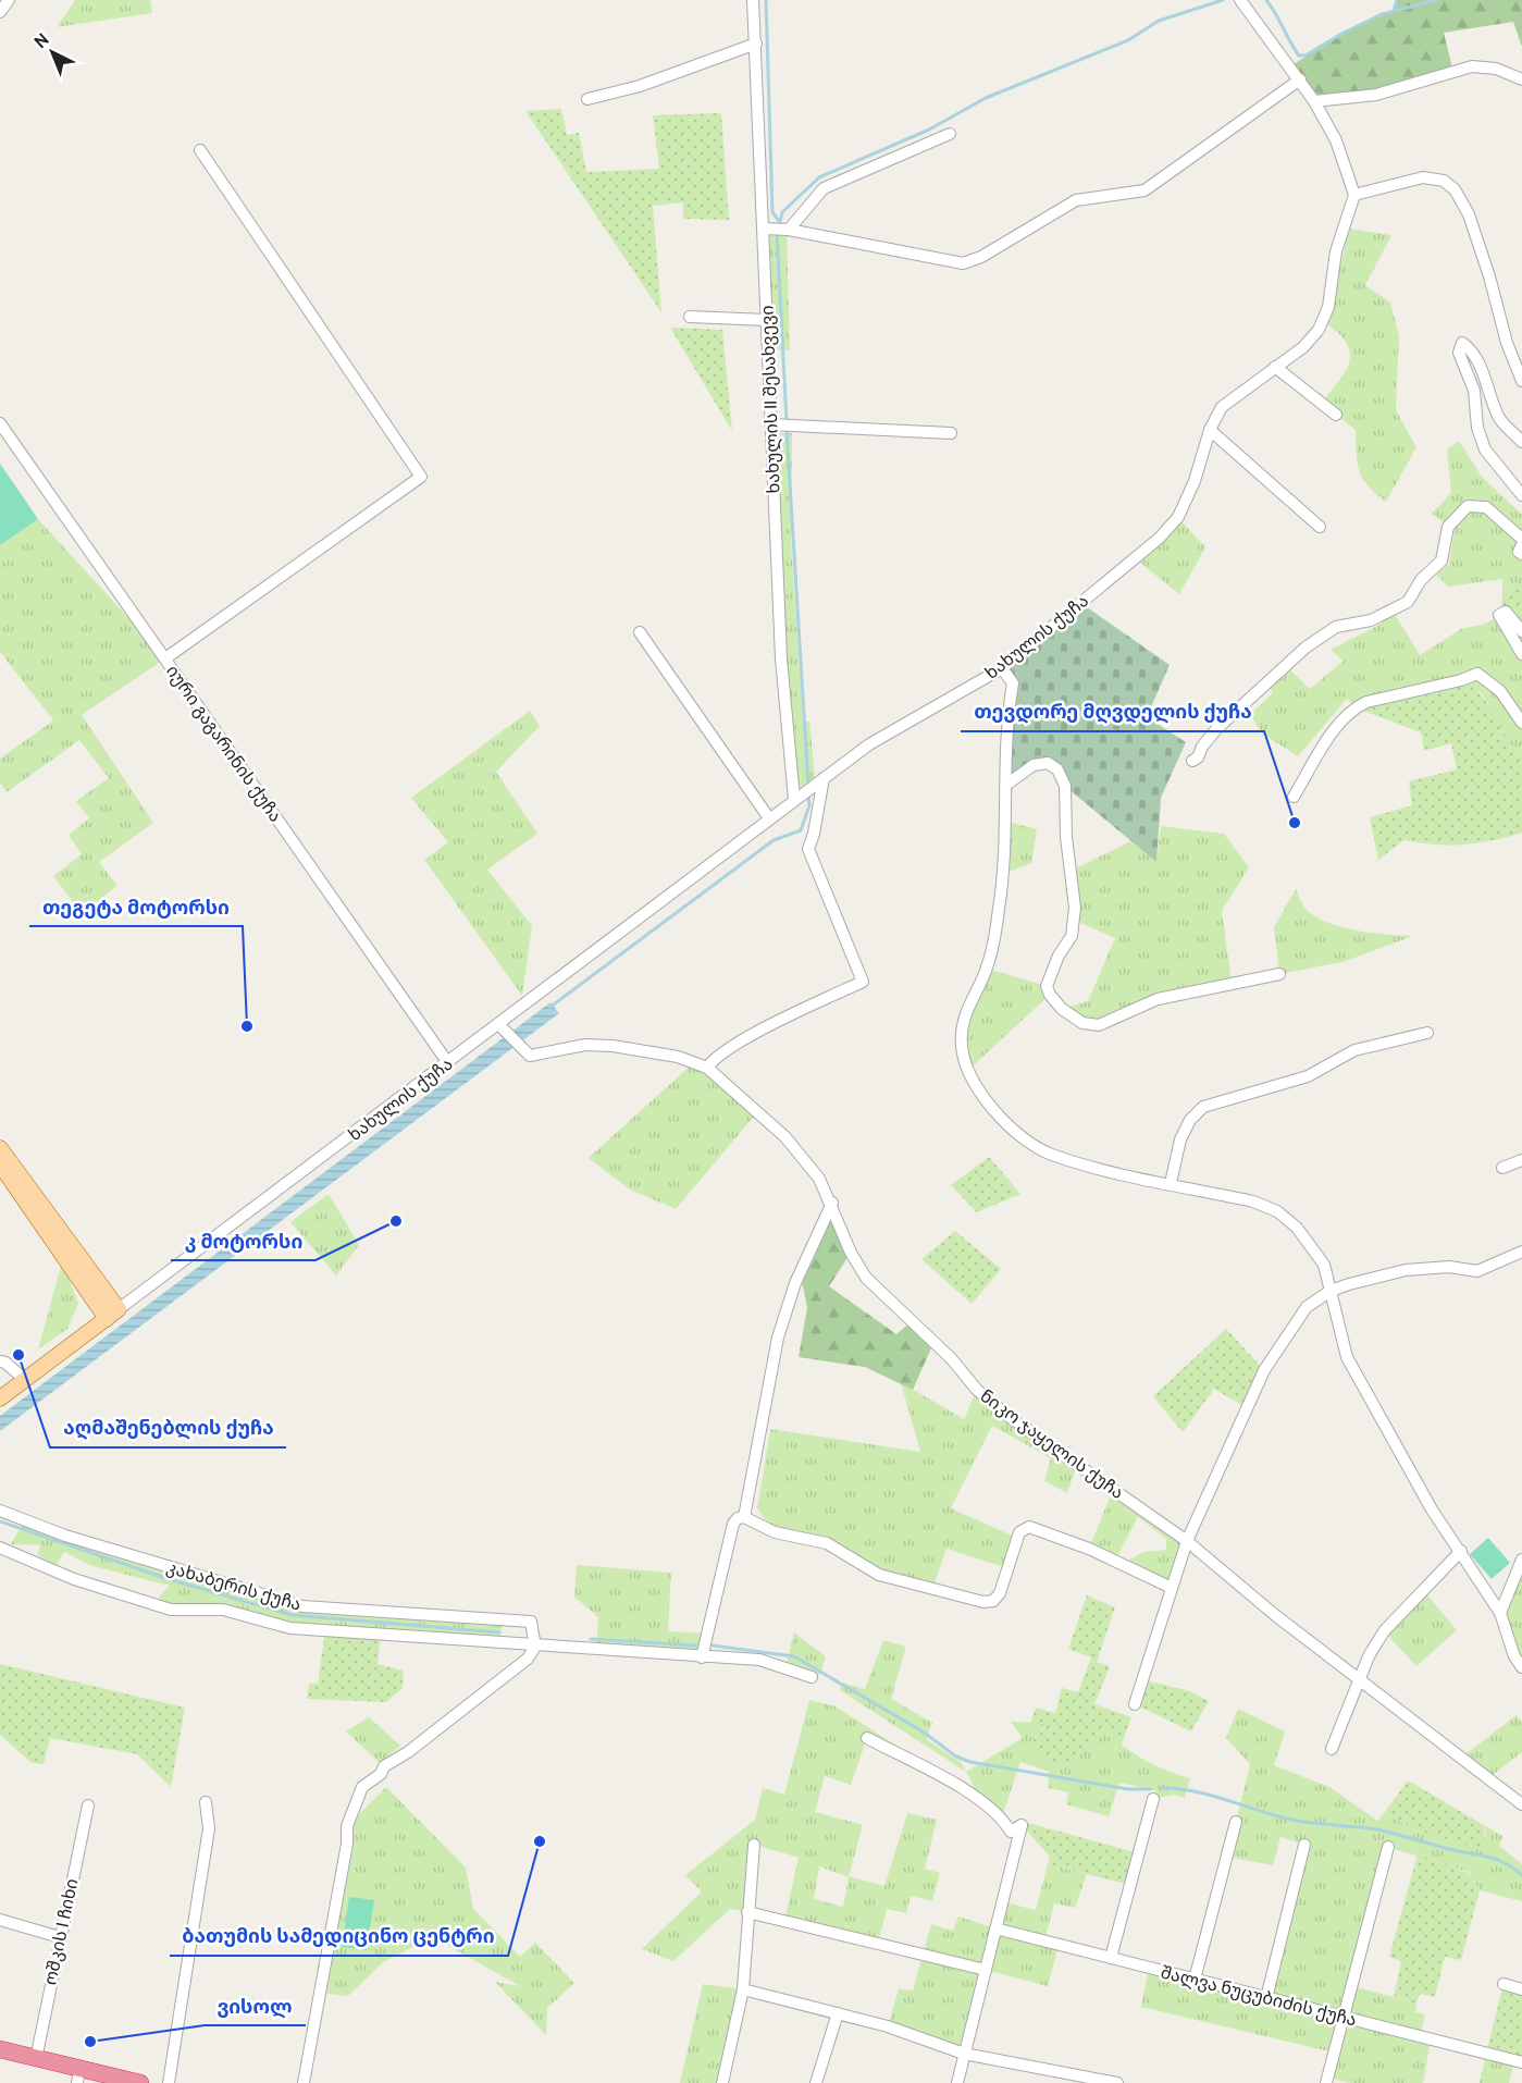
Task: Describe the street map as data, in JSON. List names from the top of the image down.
{
  "streets": {
    "main road": ["ხახულის ქუჩა"],
    "street": [
      "ხახულის II შესახვევი",
      "იური გაგარინის ქუჩა",
      "ნიკო ჯაყელის ქუჩა",
      "კახაბერის ქუჩა",
      "ოშკის I ჩიხი",
      "შალვა ნუცუბიძის ქუჩა"
    ]
  },
  "crossings": [
    ["ხახულის II შესახვევი", "ხახულის ქუჩა"],
    ["ხახულის ქუჩა", "იური გაგარინის ქუჩა"],
    ["ხახულის ქუჩა", "ნიკო ჯაყელის ქუჩა"]
  ],
  "places": [
    "თევდორე მღვდელის ქუჩა",
    "თეგეტა მოტორსი",
    "კ მოტორსი",
    "აღმაშენებლის ქუჩა",
    "ბათუმის სამედიცინო ცენტრი",
    "ვისოლ"
  ],
  "north": "top left"
}
